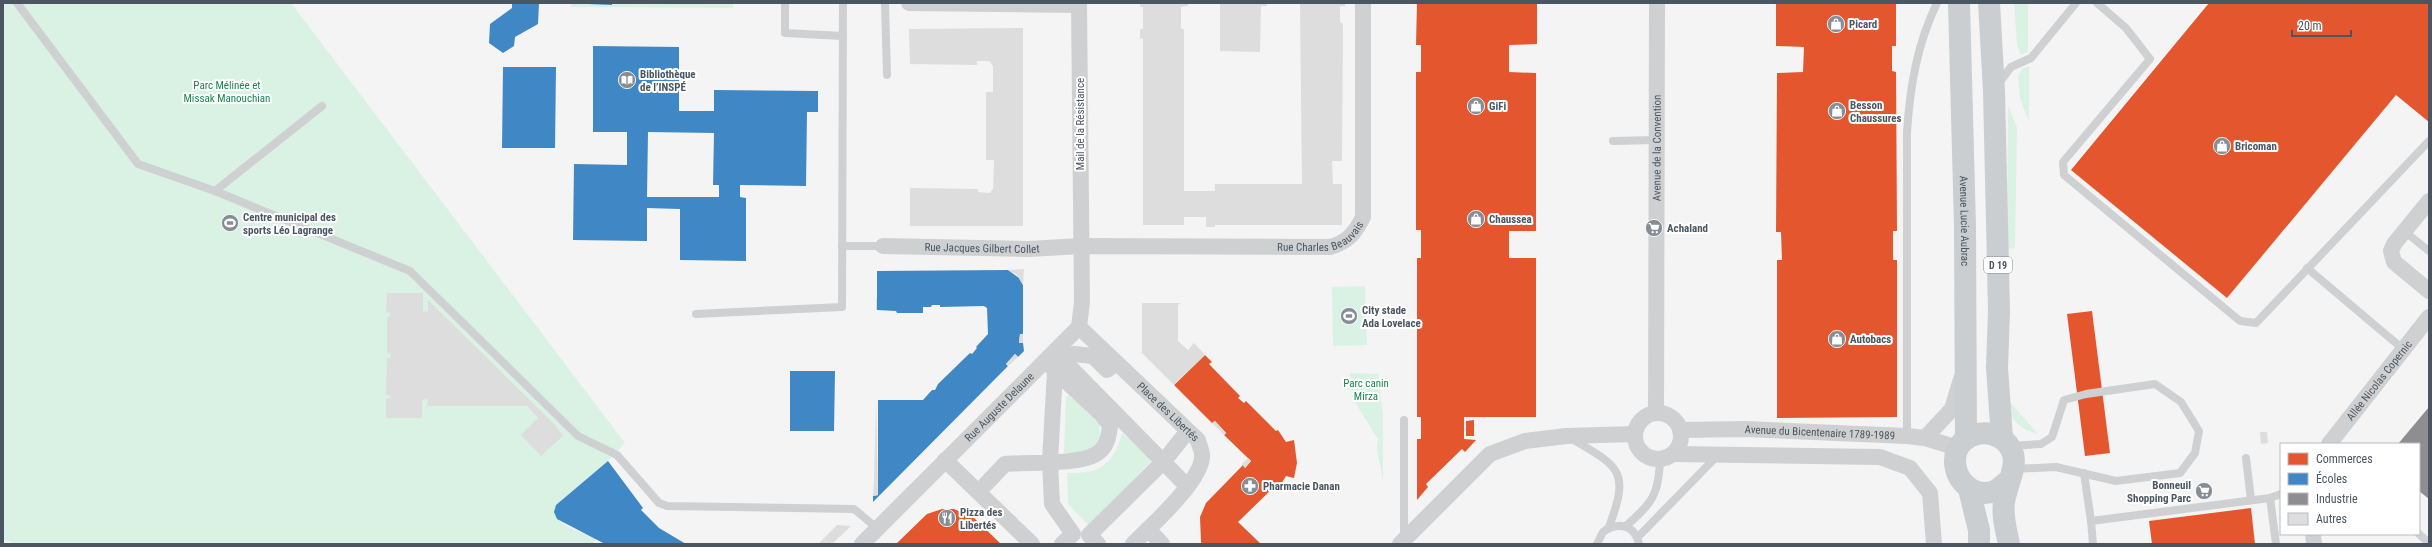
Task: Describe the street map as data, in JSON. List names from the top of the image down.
{
  "streets": {
    "main road": ["Avenue Lucie Aubrac", "D 19"],
    "street": [
      "Mail de la Résistance",
      "Avenue de la Convention",
      "Rue Charles Beauvais",
      "Rue Jacques Gilbert Collet",
      "Allée Nicolas Copernic",
      "Rue Auguste Delaune",
      "Place des Libertés",
      "Avenue du Bicentenaire 1789-1989"
    ]
  },
  "crossings": [
    ["Mail de la Résistance", "Rue Charles Beauvais"],
    ["Mail de la Résistance", "Rue Jacques Gilbert Collet"],
    ["Avenue de la Convention", "Avenue du Bicentenaire 1789-1989"],
    ["Avenue Lucie Aubrac", "D 19"],
    ["Avenue Lucie Aubrac", "Avenue du Bicentenaire 1789-1989"],
    ["Rue Charles Beauvais", "Rue Jacques Gilbert Collet"],
    ["D 19", "Avenue du Bicentenaire 1789-1989"],
    ["Rue Auguste Delaune", "Place des Libertés"]
  ],
  "parks": ["Parc Mélinée et Missak Manouchian", "Parc canin Mirza"],
  "places": {
    "shop": [
      "Picard",
      "GiFi",
      "Besson Chaussures",
      "Bricoman",
      "Chaussea",
      "Autobacs"
    ],
    "library": ["Bibliothèque de l’INSPÉ"],
    "sports": ["Centre municipal des sports Léo Lagrange", "City stade Ada Lovelace"],
    "supermarket": ["Achaland", "Bonneuil Shopping Parc"],
    "pharmacy": ["Pharmacie Danan"],
    "restaurant": ["Pizza des Libertés"]
  },
  "legend": [
    "Commerces",
    "Écoles",
    "Industrie",
    "Autres"
  ],
  "scale_bar": "20 m"
}
